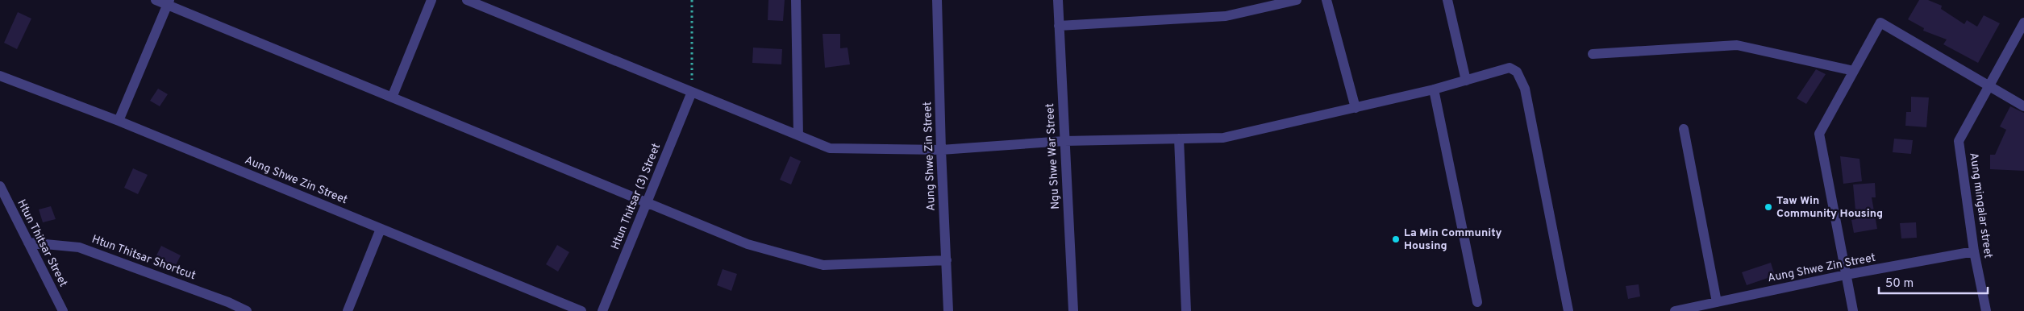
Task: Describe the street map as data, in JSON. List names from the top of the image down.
{
  "streets": {
    "street": [
      "Aung Shwe Zin Street",
      "Ngu Shwe War Street",
      "Htun Thitsar (3) Street",
      "Aung mingalar street",
      "Htun Thitsar Street",
      "Htun Thitsar Shortcut"
    ]
  },
  "crossings": [
    ["Aung Shwe Zin Street", "Aung mingalar street"],
    ["Htun Thitsar Street", "Htun Thitsar Shortcut"]
  ],
  "places": ["Taw Win Community Housing", "La Min Community Housing"],
  "scale_bar": "50 m"
}
